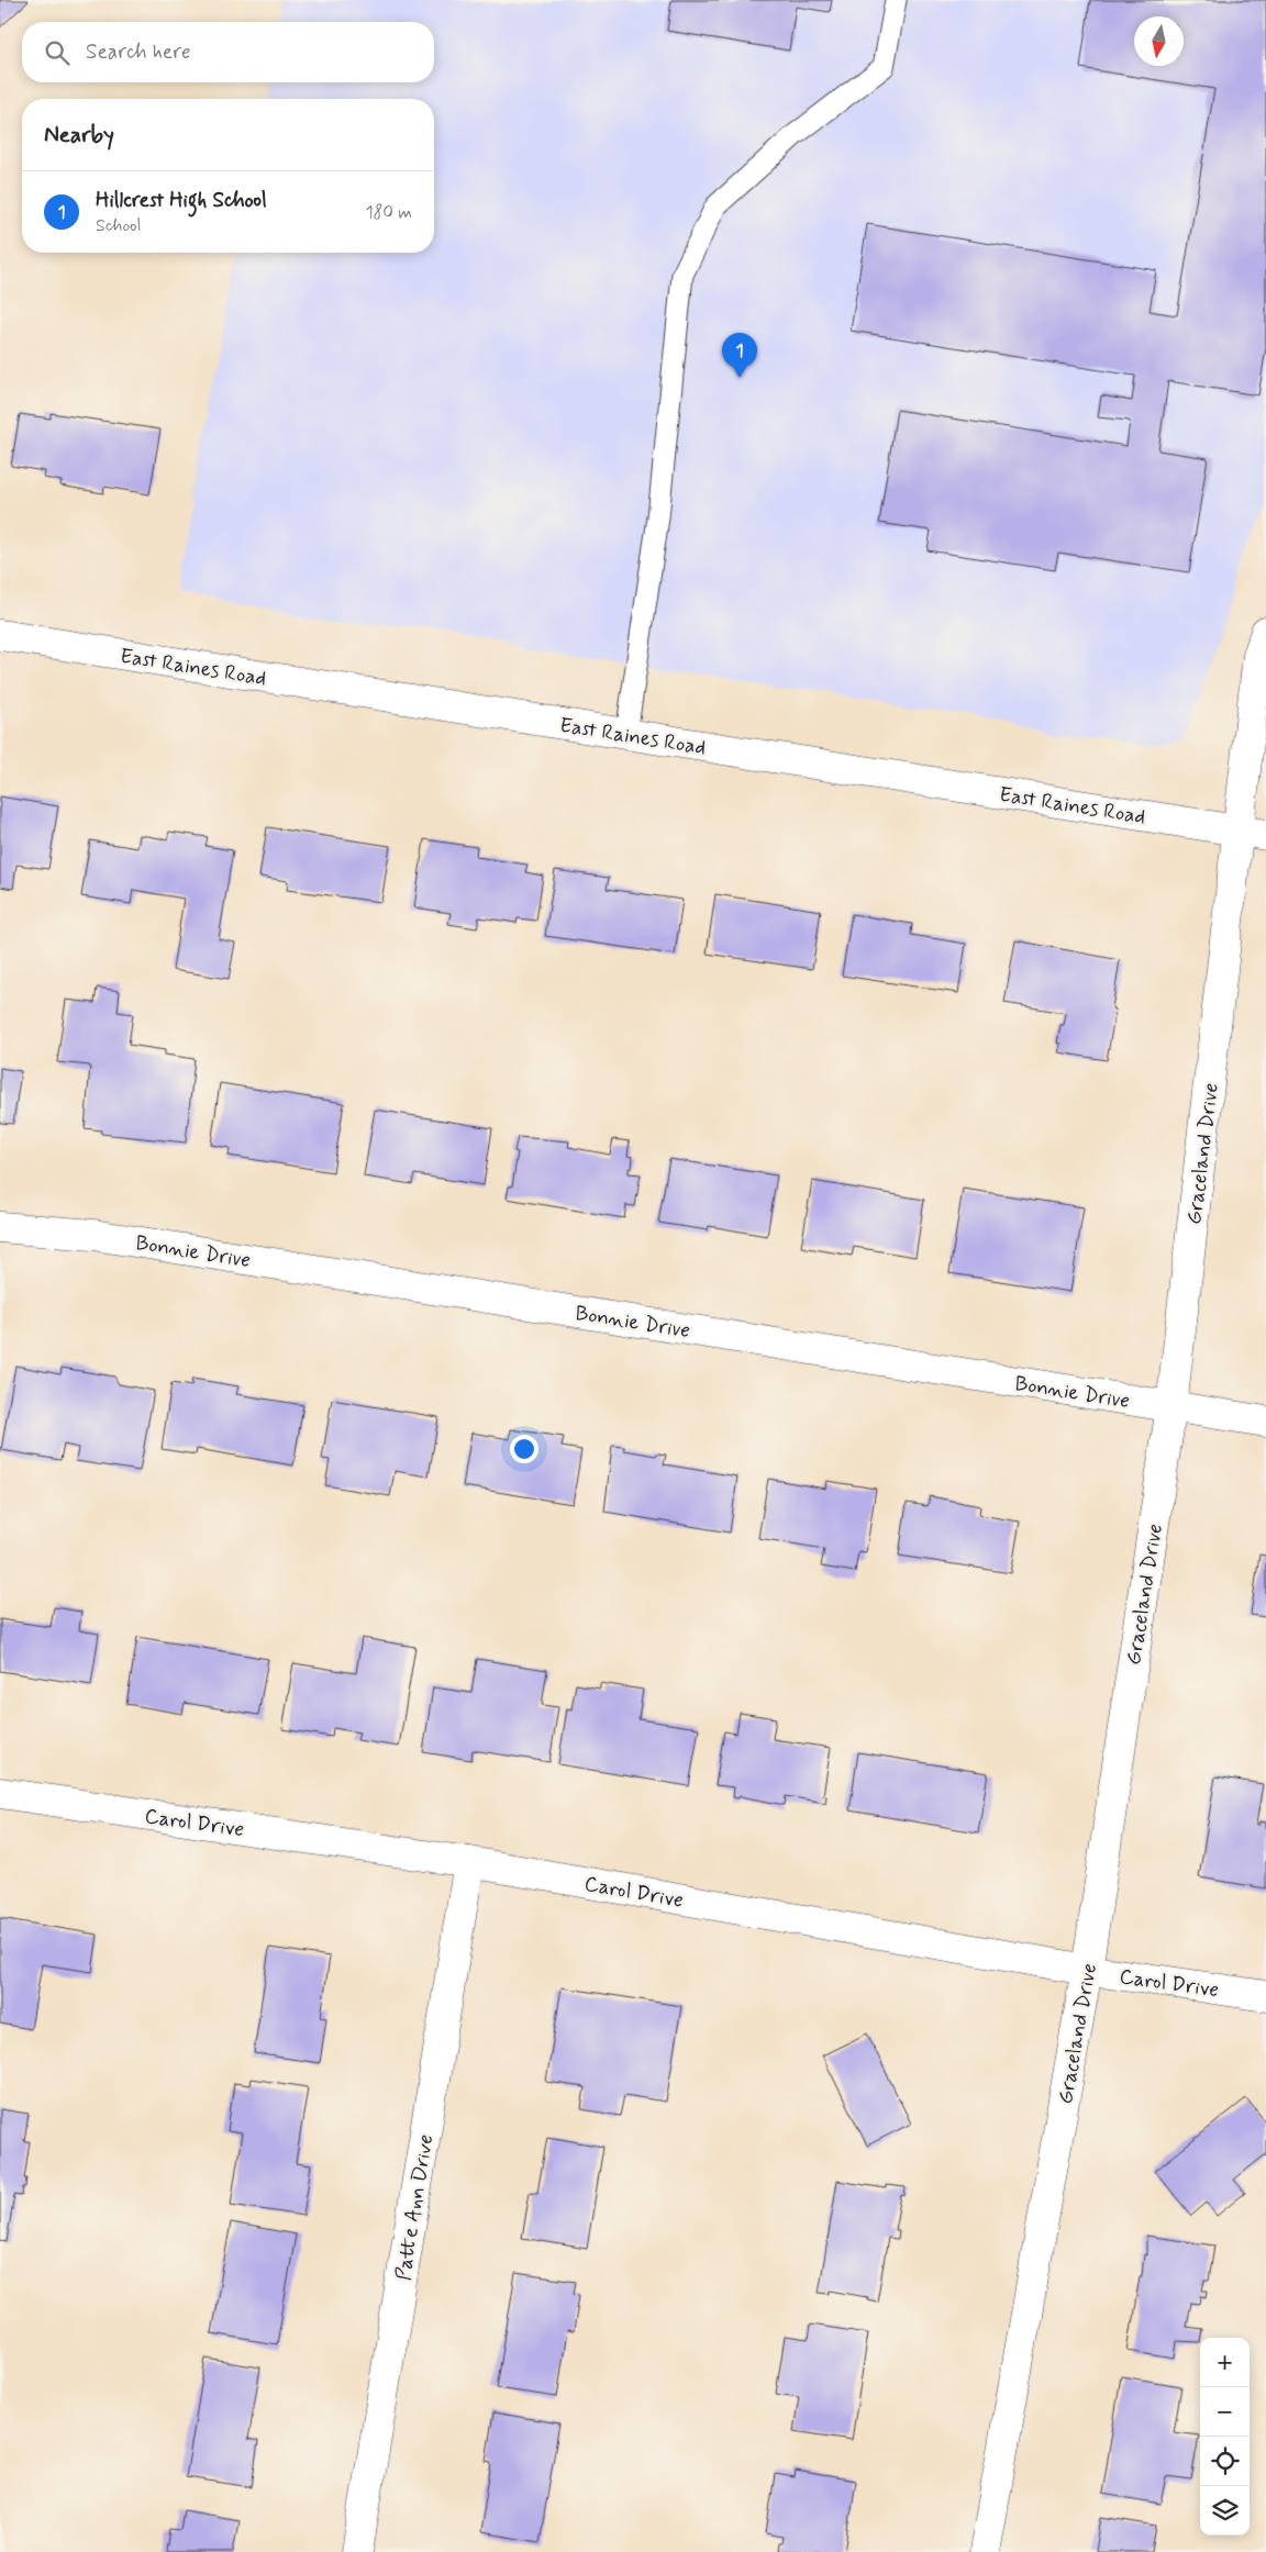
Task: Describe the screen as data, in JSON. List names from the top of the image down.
{
  "streets": {
    "street": [
      "East Raines Road",
      "Graceland Drive",
      "Bonnie Drive",
      "Carol Drive",
      "Patte Ann Drive"
    ]
  },
  "crossings": [
    ["East Raines Road", "Graceland Drive"],
    ["Graceland Drive", "Bonnie Drive"],
    ["Graceland Drive", "Carol Drive"],
    ["Carol Drive", "Patte Ann Drive"]
  ],
  "north": "bottom",
  "page": {
    "search": "Search here",
    "heading": "Nearby",
    "list": [
      {
        "mark": "1",
        "name": "Hillcrest High School",
        "note": "School",
        "value": "180 m"
      }
    ],
    "pins": "1",
    "map_buttons": ["+", "−"]
  }
}
